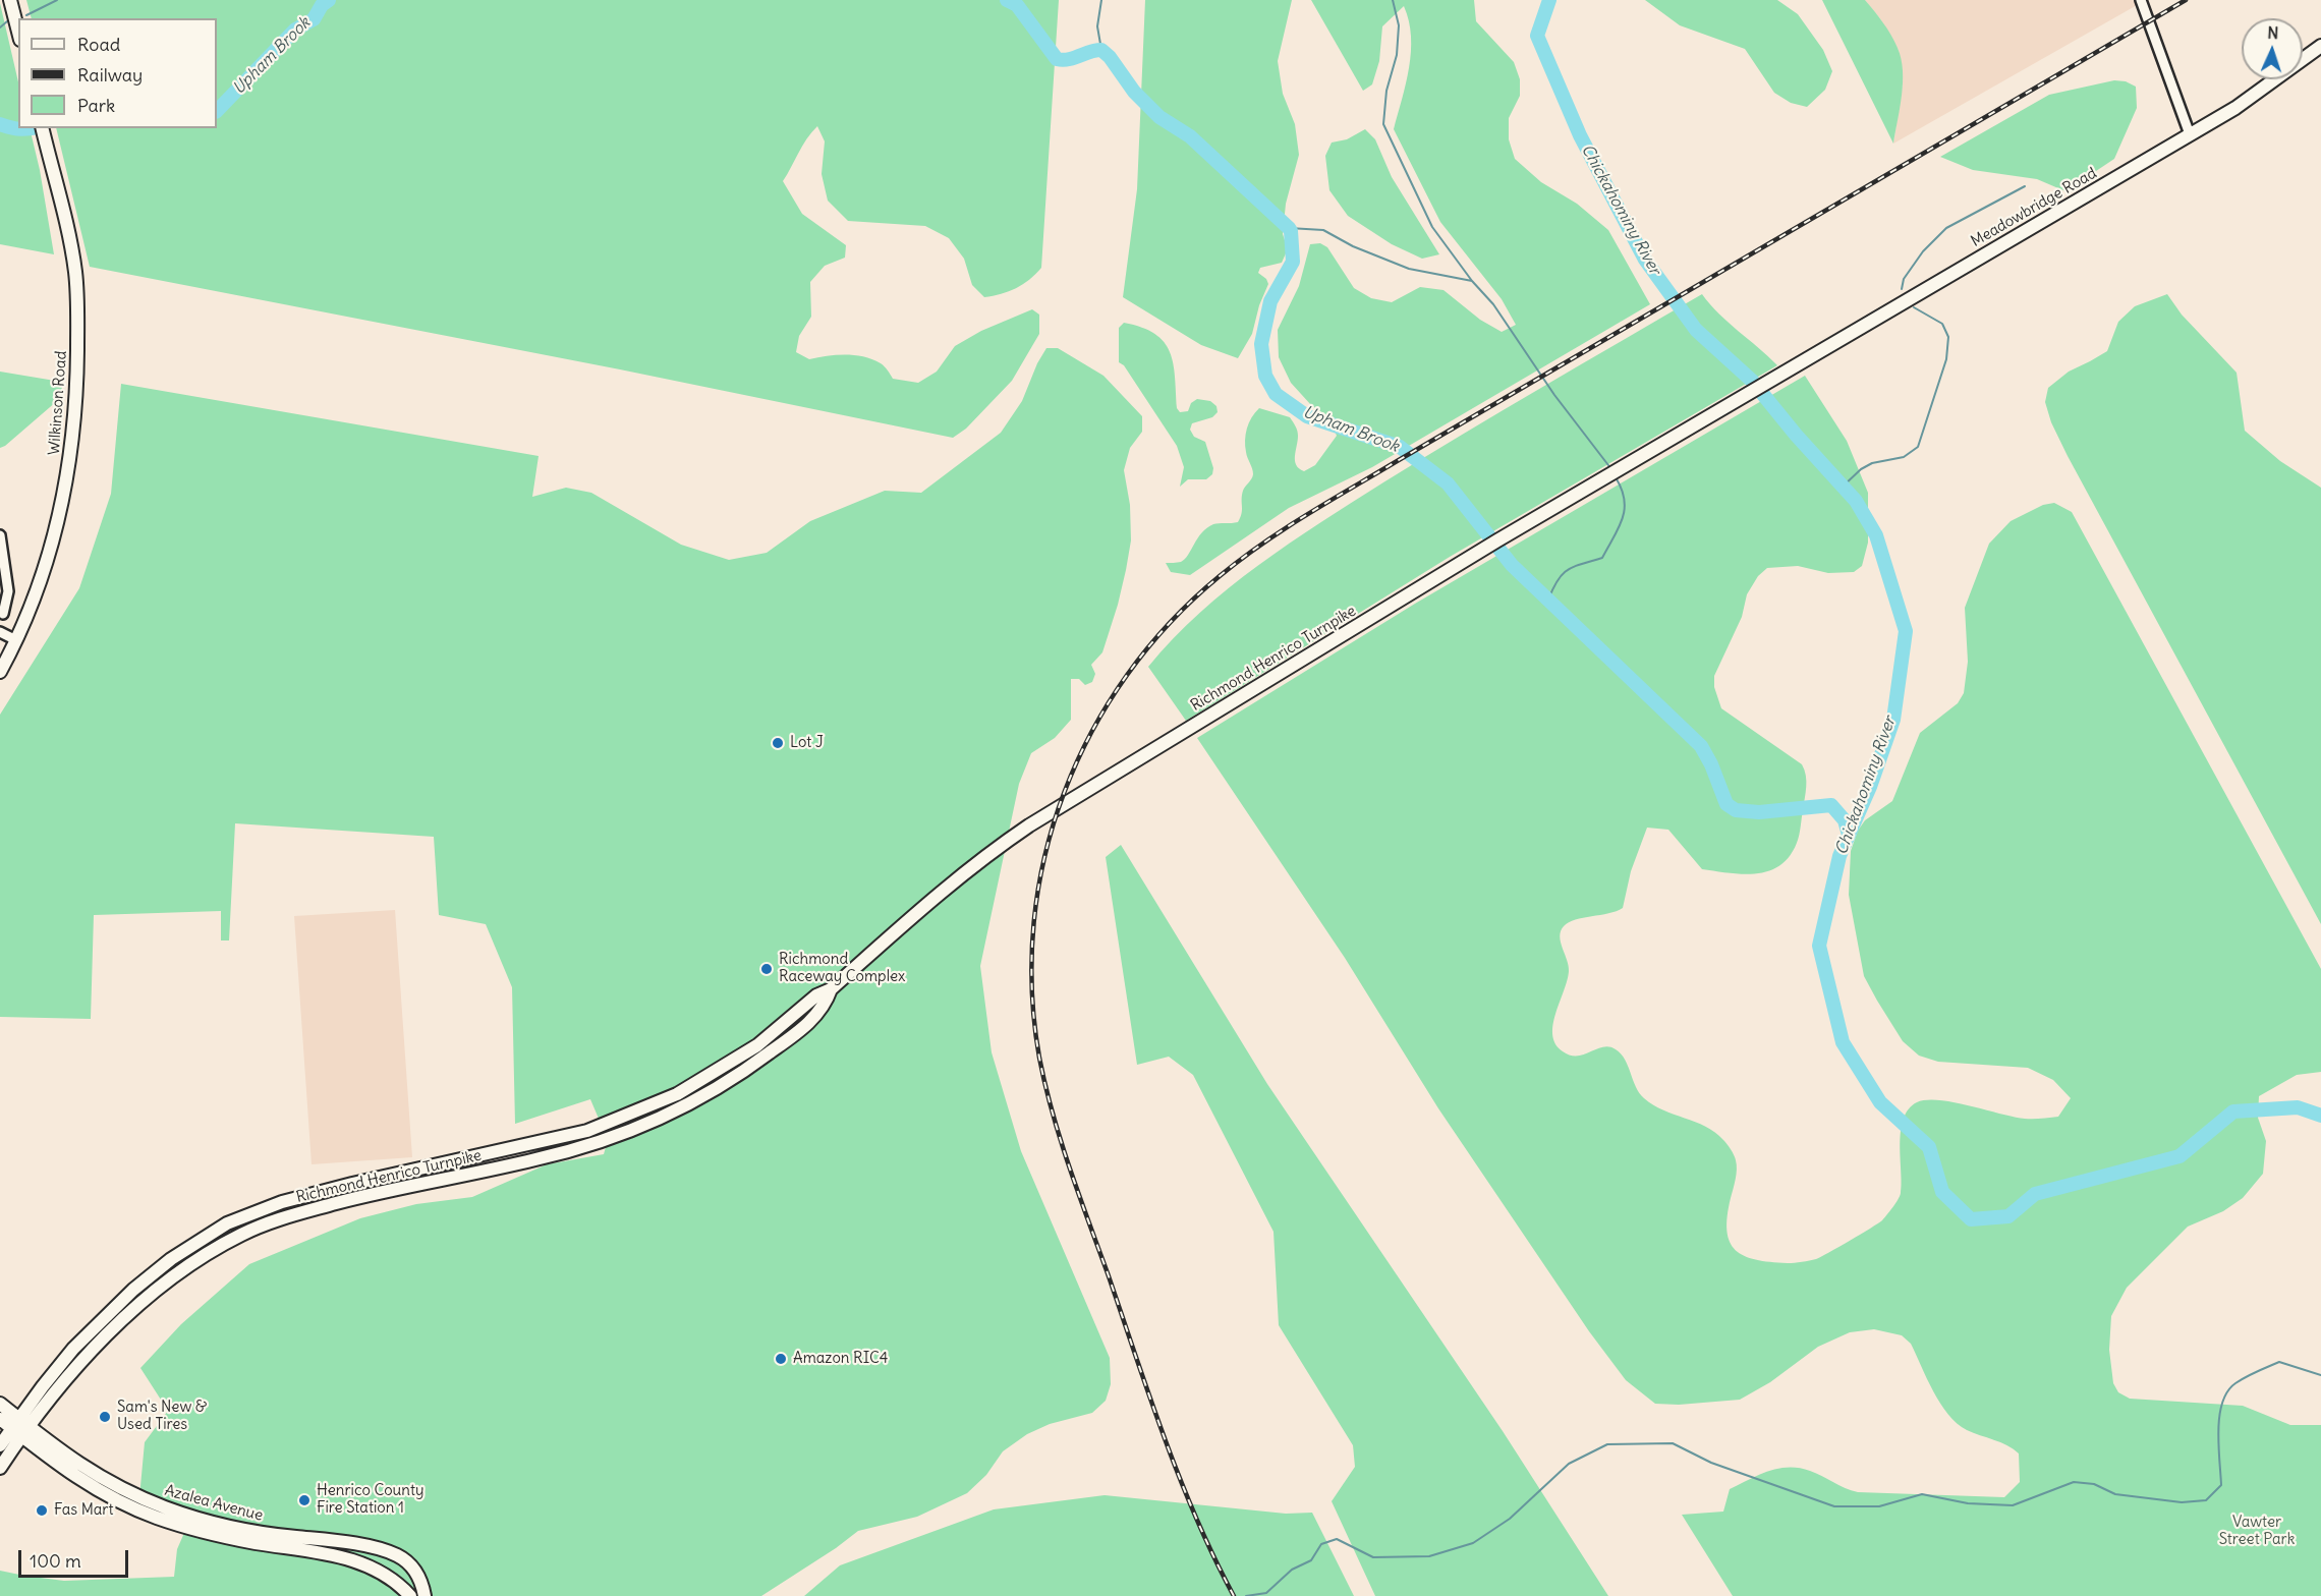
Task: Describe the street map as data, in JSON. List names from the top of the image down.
{
  "streets": {
    "main road": [
      "Meadowbridge Road",
      "Wilkinson Road",
      "Richmond Henrico Turnpike",
      "Azalea Avenue"
    ]
  },
  "crossings": [
    ["Meadowbridge Road", "Richmond Henrico Turnpike"],
    ["Richmond Henrico Turnpike", "Azalea Avenue"]
  ],
  "water": ["Upham Brook", "Chickahominy River"],
  "parks": ["Vawter Street Park"],
  "places": [
    "Lot J",
    "Richmond Raceway Complex",
    "Amazon RIC4",
    "Sam's New & Used Tires",
    "Henrico County Fire Station 1",
    "Fas Mart"
  ],
  "legend": ["Road", "Railway", "Park"],
  "scale_bar": "100 m",
  "north": "top"
}
